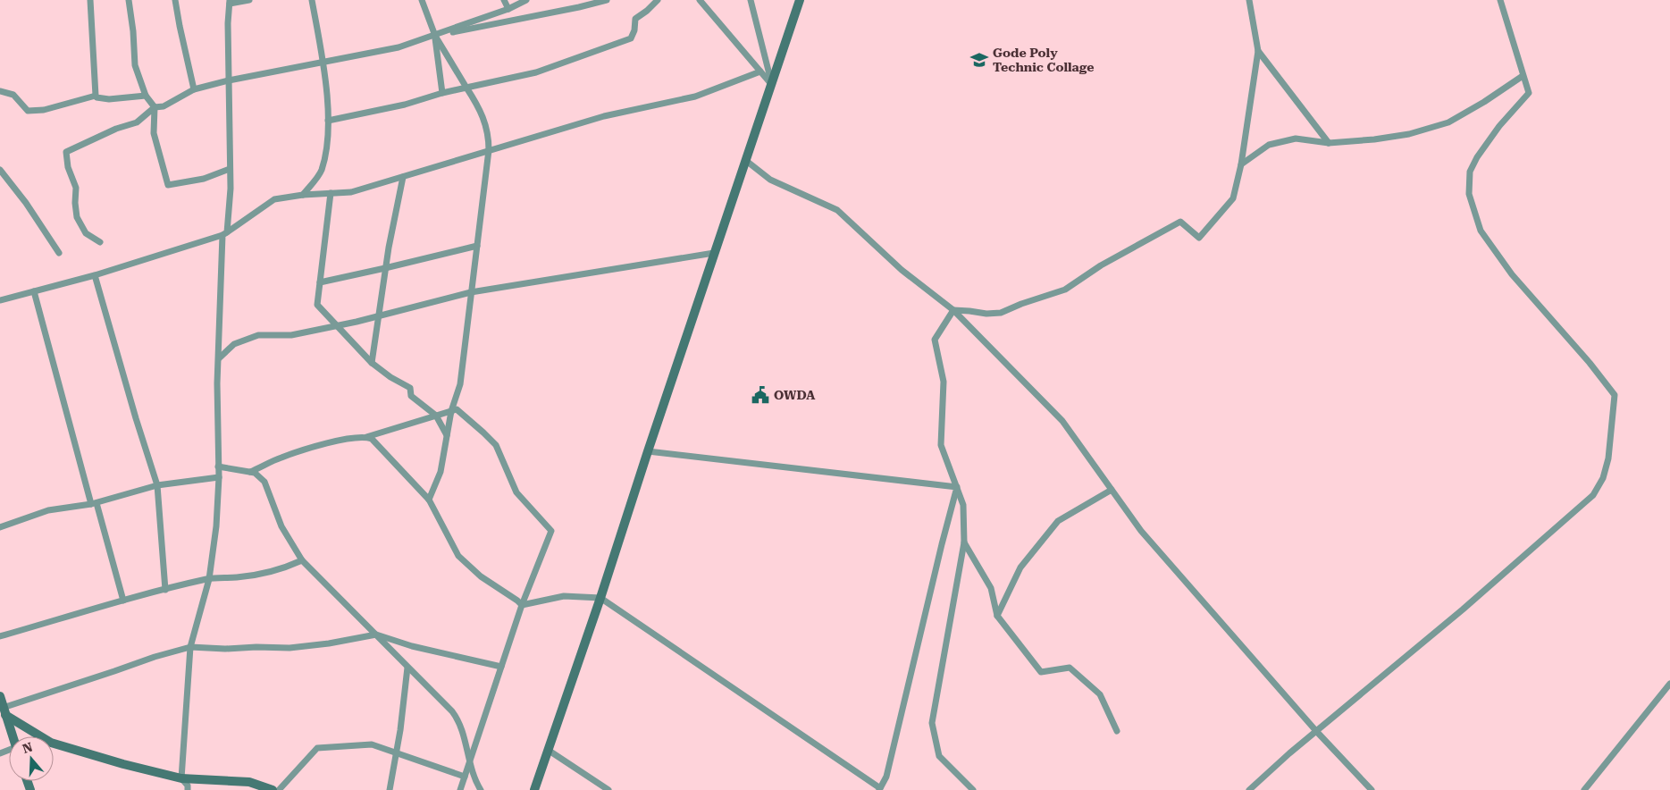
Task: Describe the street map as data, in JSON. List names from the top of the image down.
{
  "places": {
    "school or university": ["Gode Poly Technic Collage"],
    "public building": ["OWDA"]
  },
  "north": "top"
}
